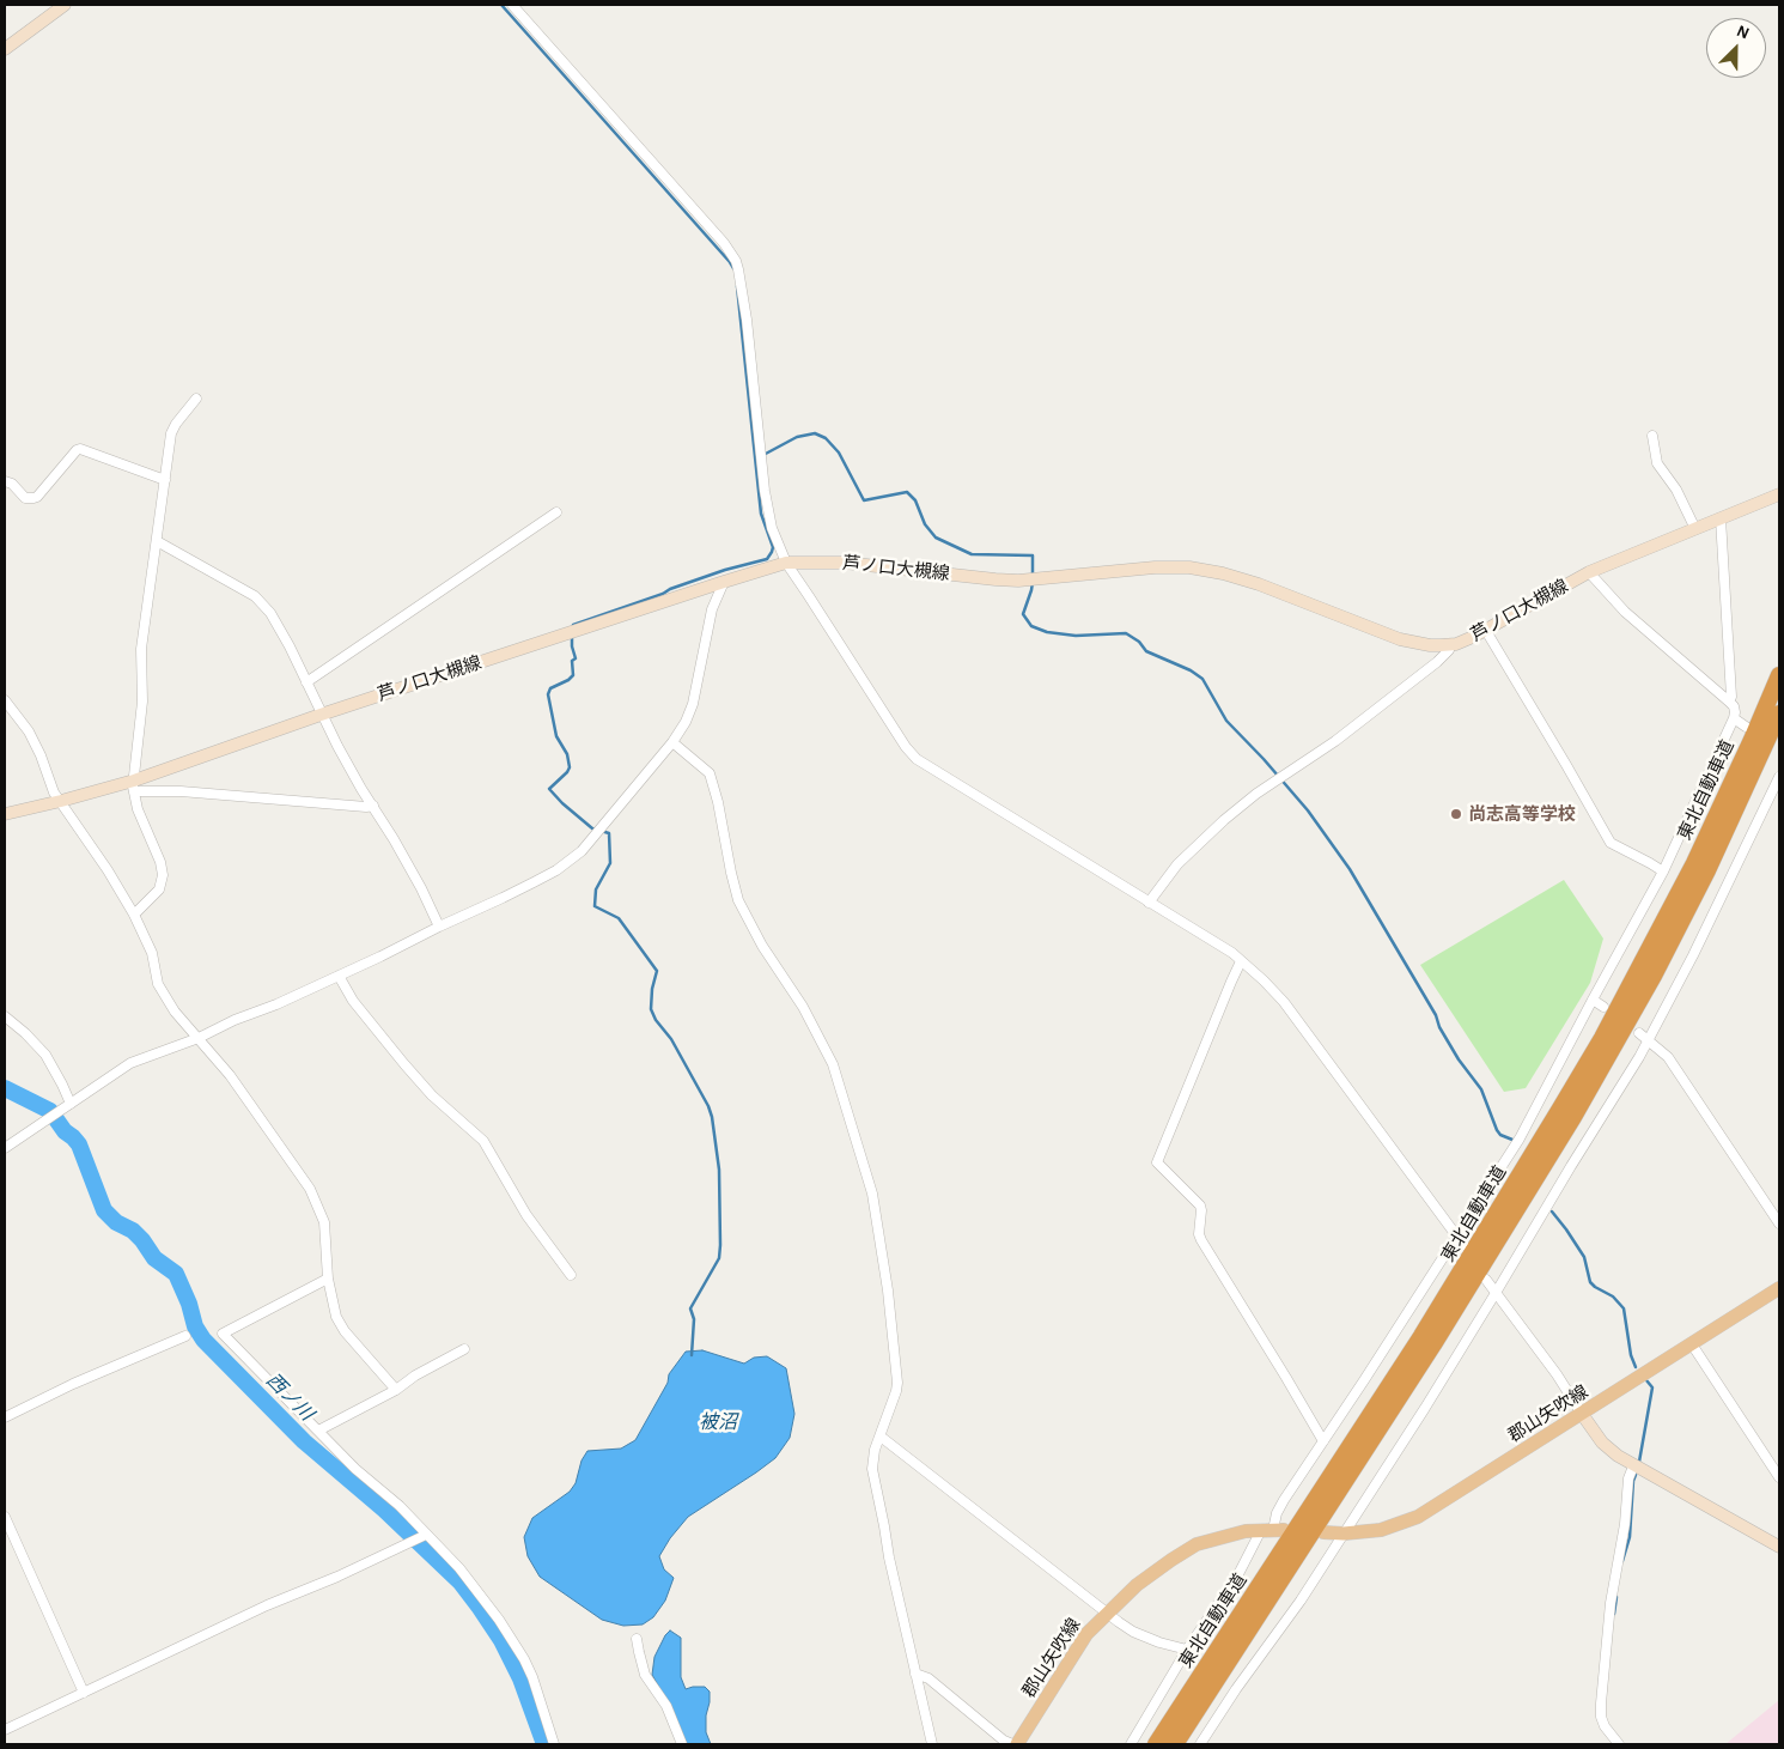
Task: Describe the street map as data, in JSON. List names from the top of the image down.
{
  "streets": {
    "highway": ["東北自動車道"],
    "main road": ["芦ノ口大槻線", "郡山矢吹線"]
  },
  "water": ["西ノ川", "被沼"],
  "places": ["尚志高等学校"],
  "north": "top right"
}
